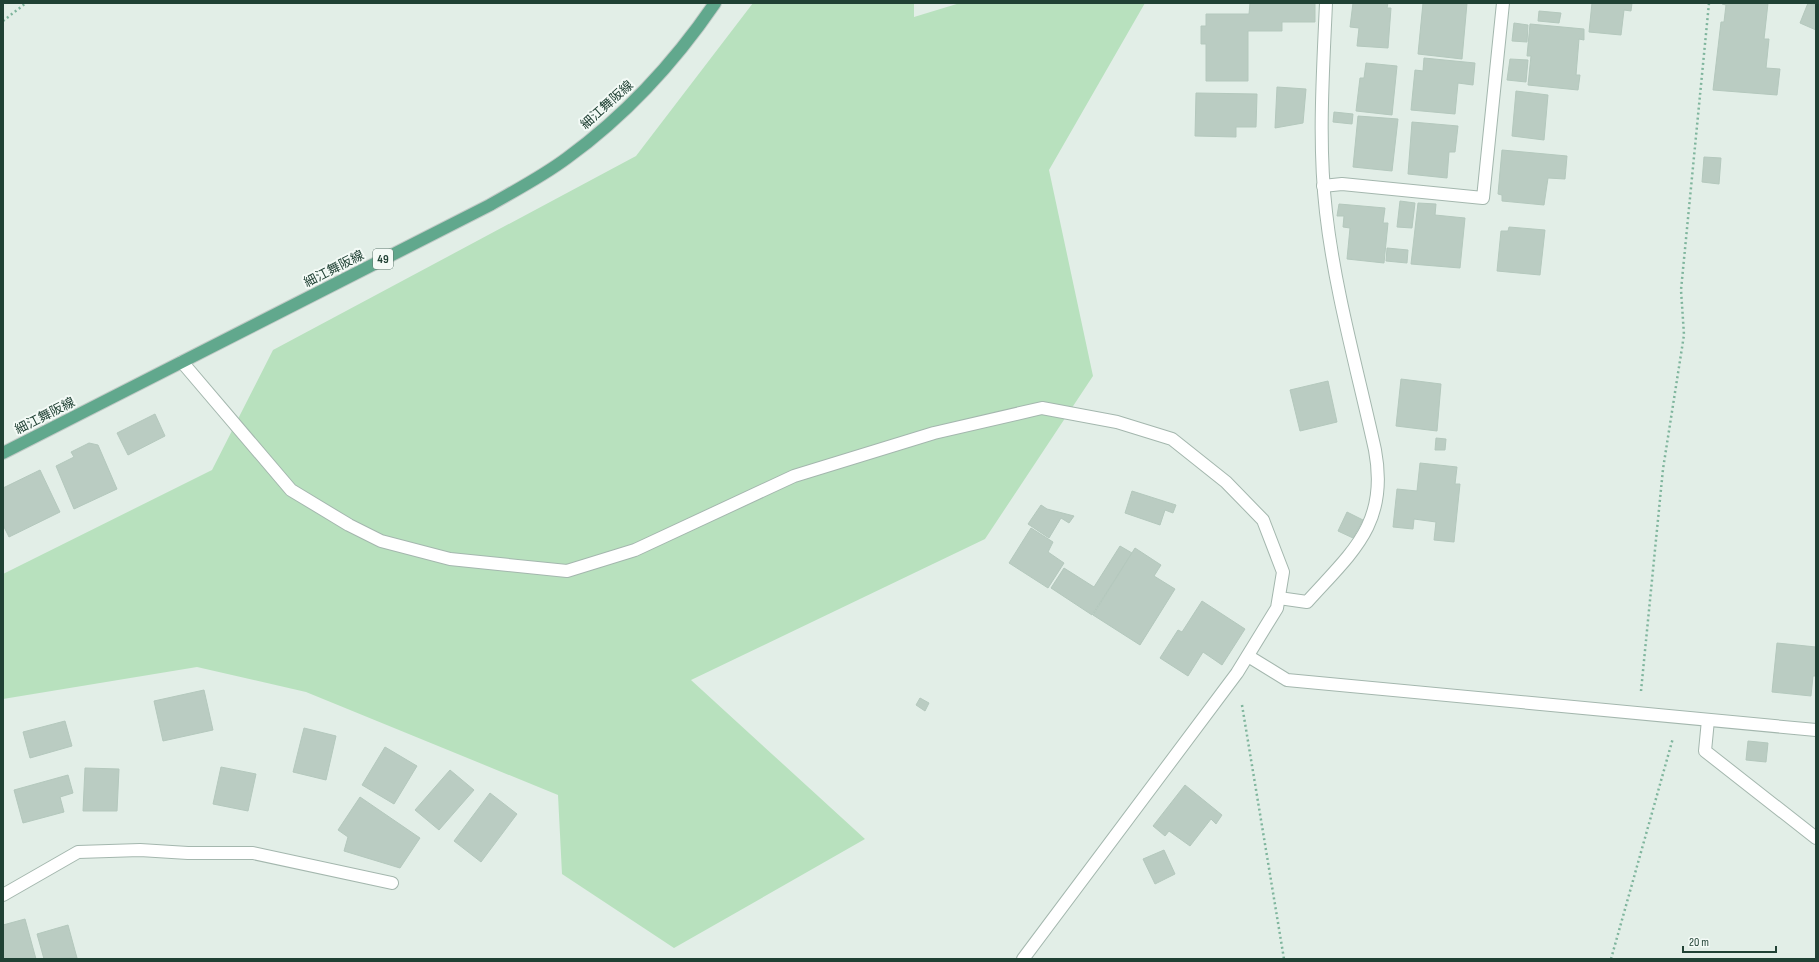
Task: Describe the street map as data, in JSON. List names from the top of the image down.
{
  "streets": {
    "main road": ["細江舞阪線", "49"]
  },
  "scale_bar": "20 m"
}
